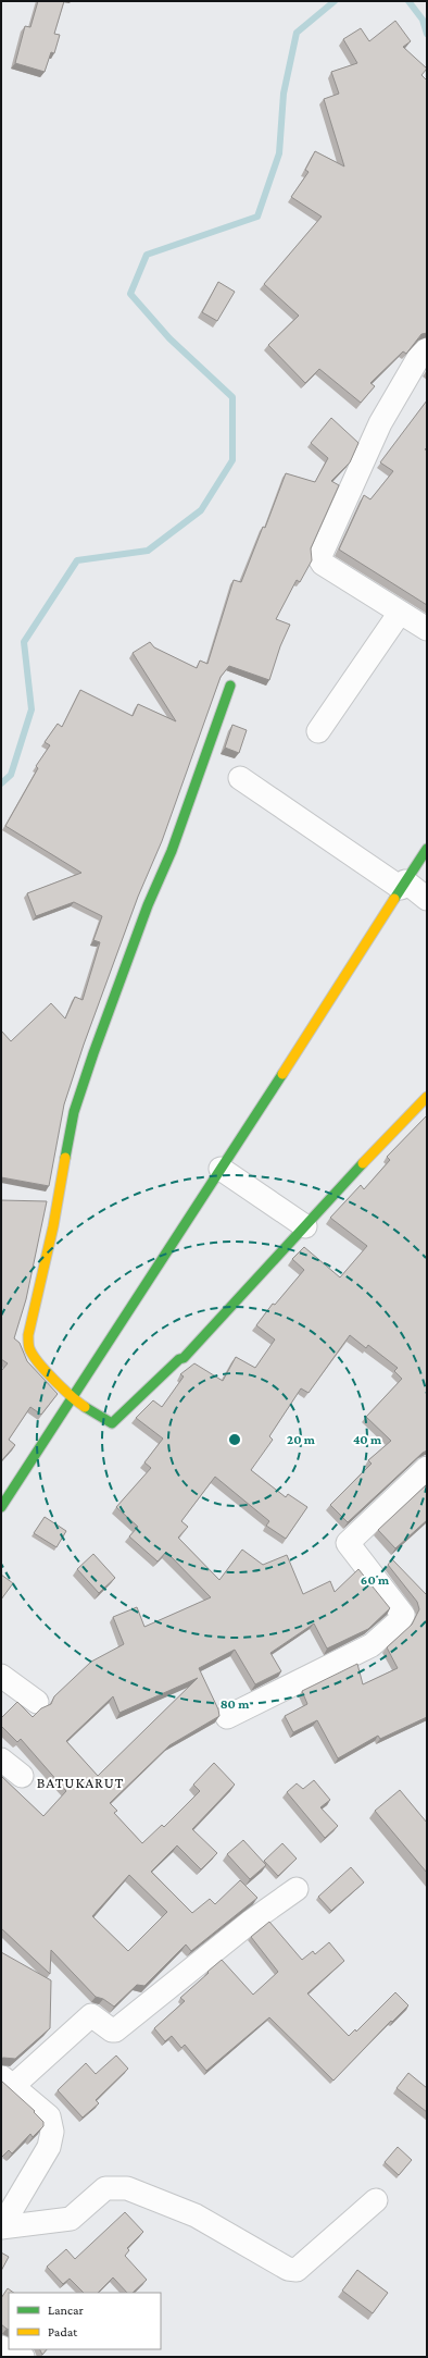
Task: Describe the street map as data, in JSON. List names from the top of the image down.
{
  "districts": ["BATUKARUT"],
  "legend": ["Lancar", "Padat"],
  "rings": [
    "20 m",
    "40 m",
    "60 m",
    "80 m"
  ]
}
